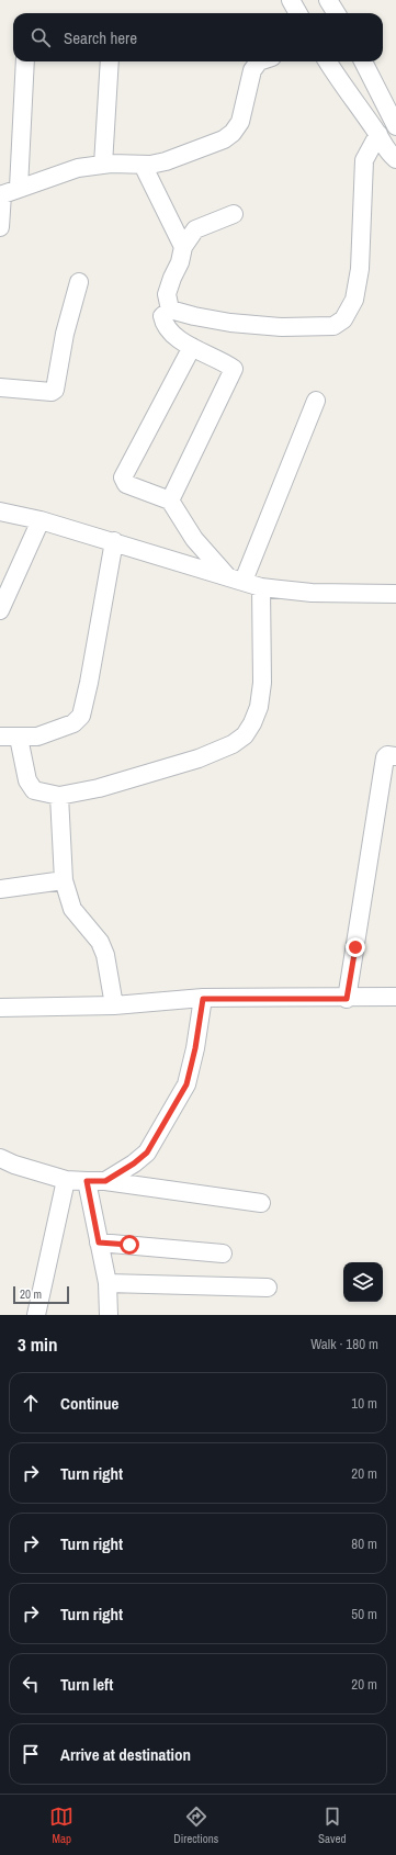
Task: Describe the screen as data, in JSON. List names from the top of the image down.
{
  "scale_bar": "20 m",
  "page": {
    "search": "Search here",
    "scale": "20 m",
    "heading": ["3 min", "Walk · 180 m"],
    "list": [
      ["Continue", "10 m"],
      ["Turn right", "20 m"],
      ["Turn right", "80 m"],
      ["Turn right", "50 m"],
      ["Turn left", "20 m"],
      "Arrive at destination"
    ],
    "nav": ["Map", "Directions", "Saved"]
  }
}
